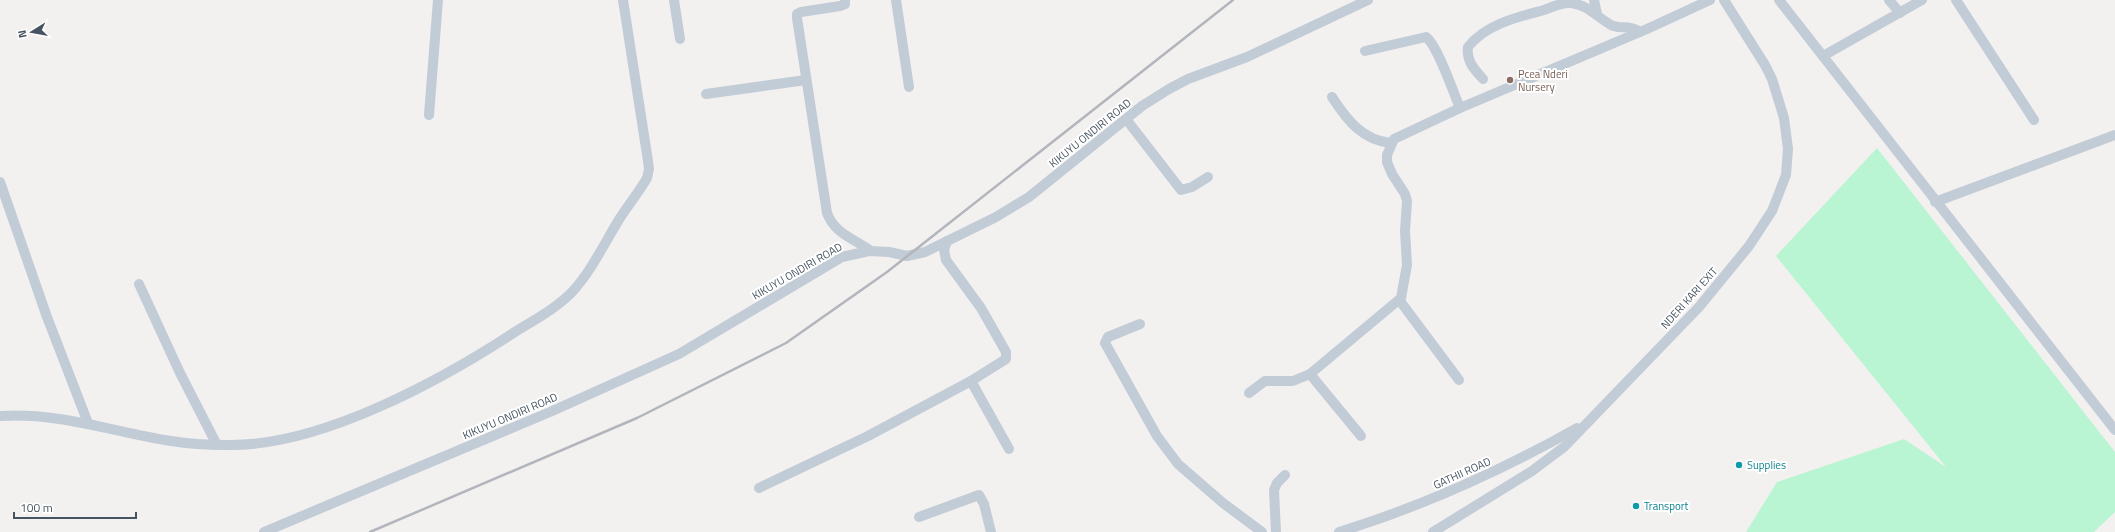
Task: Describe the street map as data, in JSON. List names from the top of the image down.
{
  "streets": {
    "street": ["KIKUYU ONDIRI ROAD", "NDERI KARI EXIT", "GATHII ROAD"]
  },
  "crossings": [
    ["NDERI KARI EXIT", "GATHII ROAD"]
  ],
  "places": ["Pcea Nderi Nursery", "Supplies", "Transport"],
  "scale_bar": "100 m",
  "north": "left"
}
